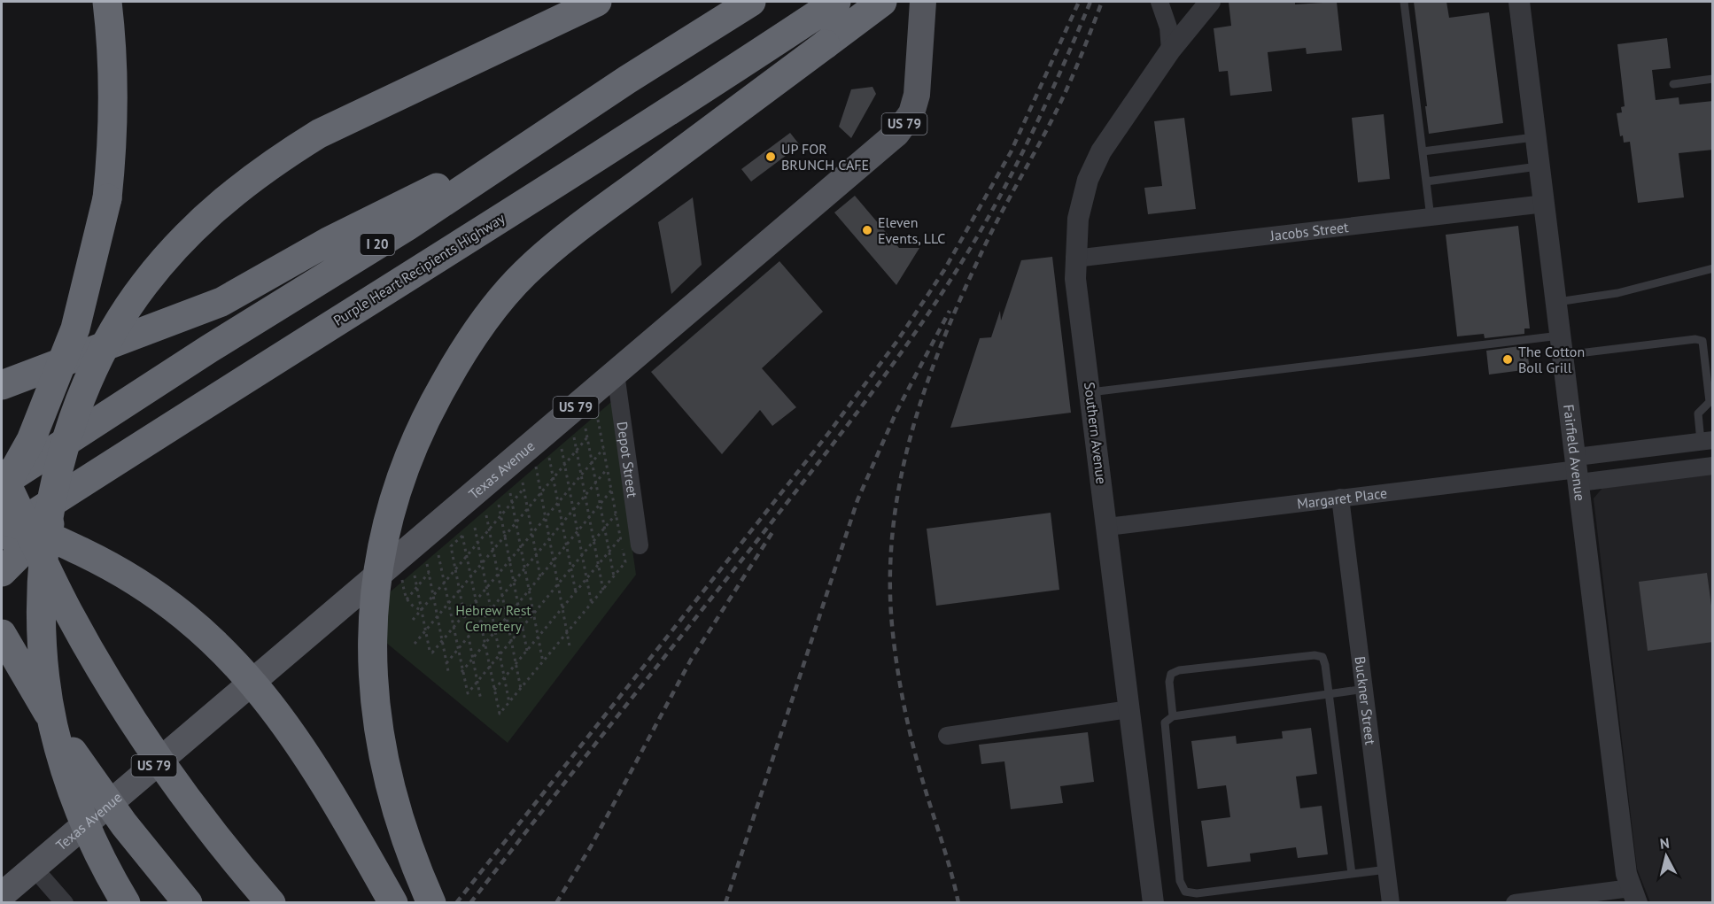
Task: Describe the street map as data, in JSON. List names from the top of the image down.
{
  "streets": {
    "highway": ["I 20", "Purple Heart Recipients Highway"],
    "main road": ["US 79", "Texas Avenue"],
    "street": [
      "Jacobs Street",
      "Southern Avenue",
      "Fairfield Avenue",
      "Depot Street",
      "Margaret Place",
      "Buckner Street"
    ]
  },
  "crossings": [
    ["Jacobs Street", "Southern Avenue"],
    ["Jacobs Street", "Fairfield Avenue"],
    ["Southern Avenue", "Margaret Place"],
    ["Fairfield Avenue", "Margaret Place"],
    ["Depot Street", "Texas Avenue"],
    ["Margaret Place", "Buckner Street"]
  ],
  "parks": ["Hebrew Rest Cemetery"],
  "places": ["UP FOR BRUNCH CAFE", "Eleven Events, LLC", "The Cotton Boll Grill"],
  "north": "top"
}
